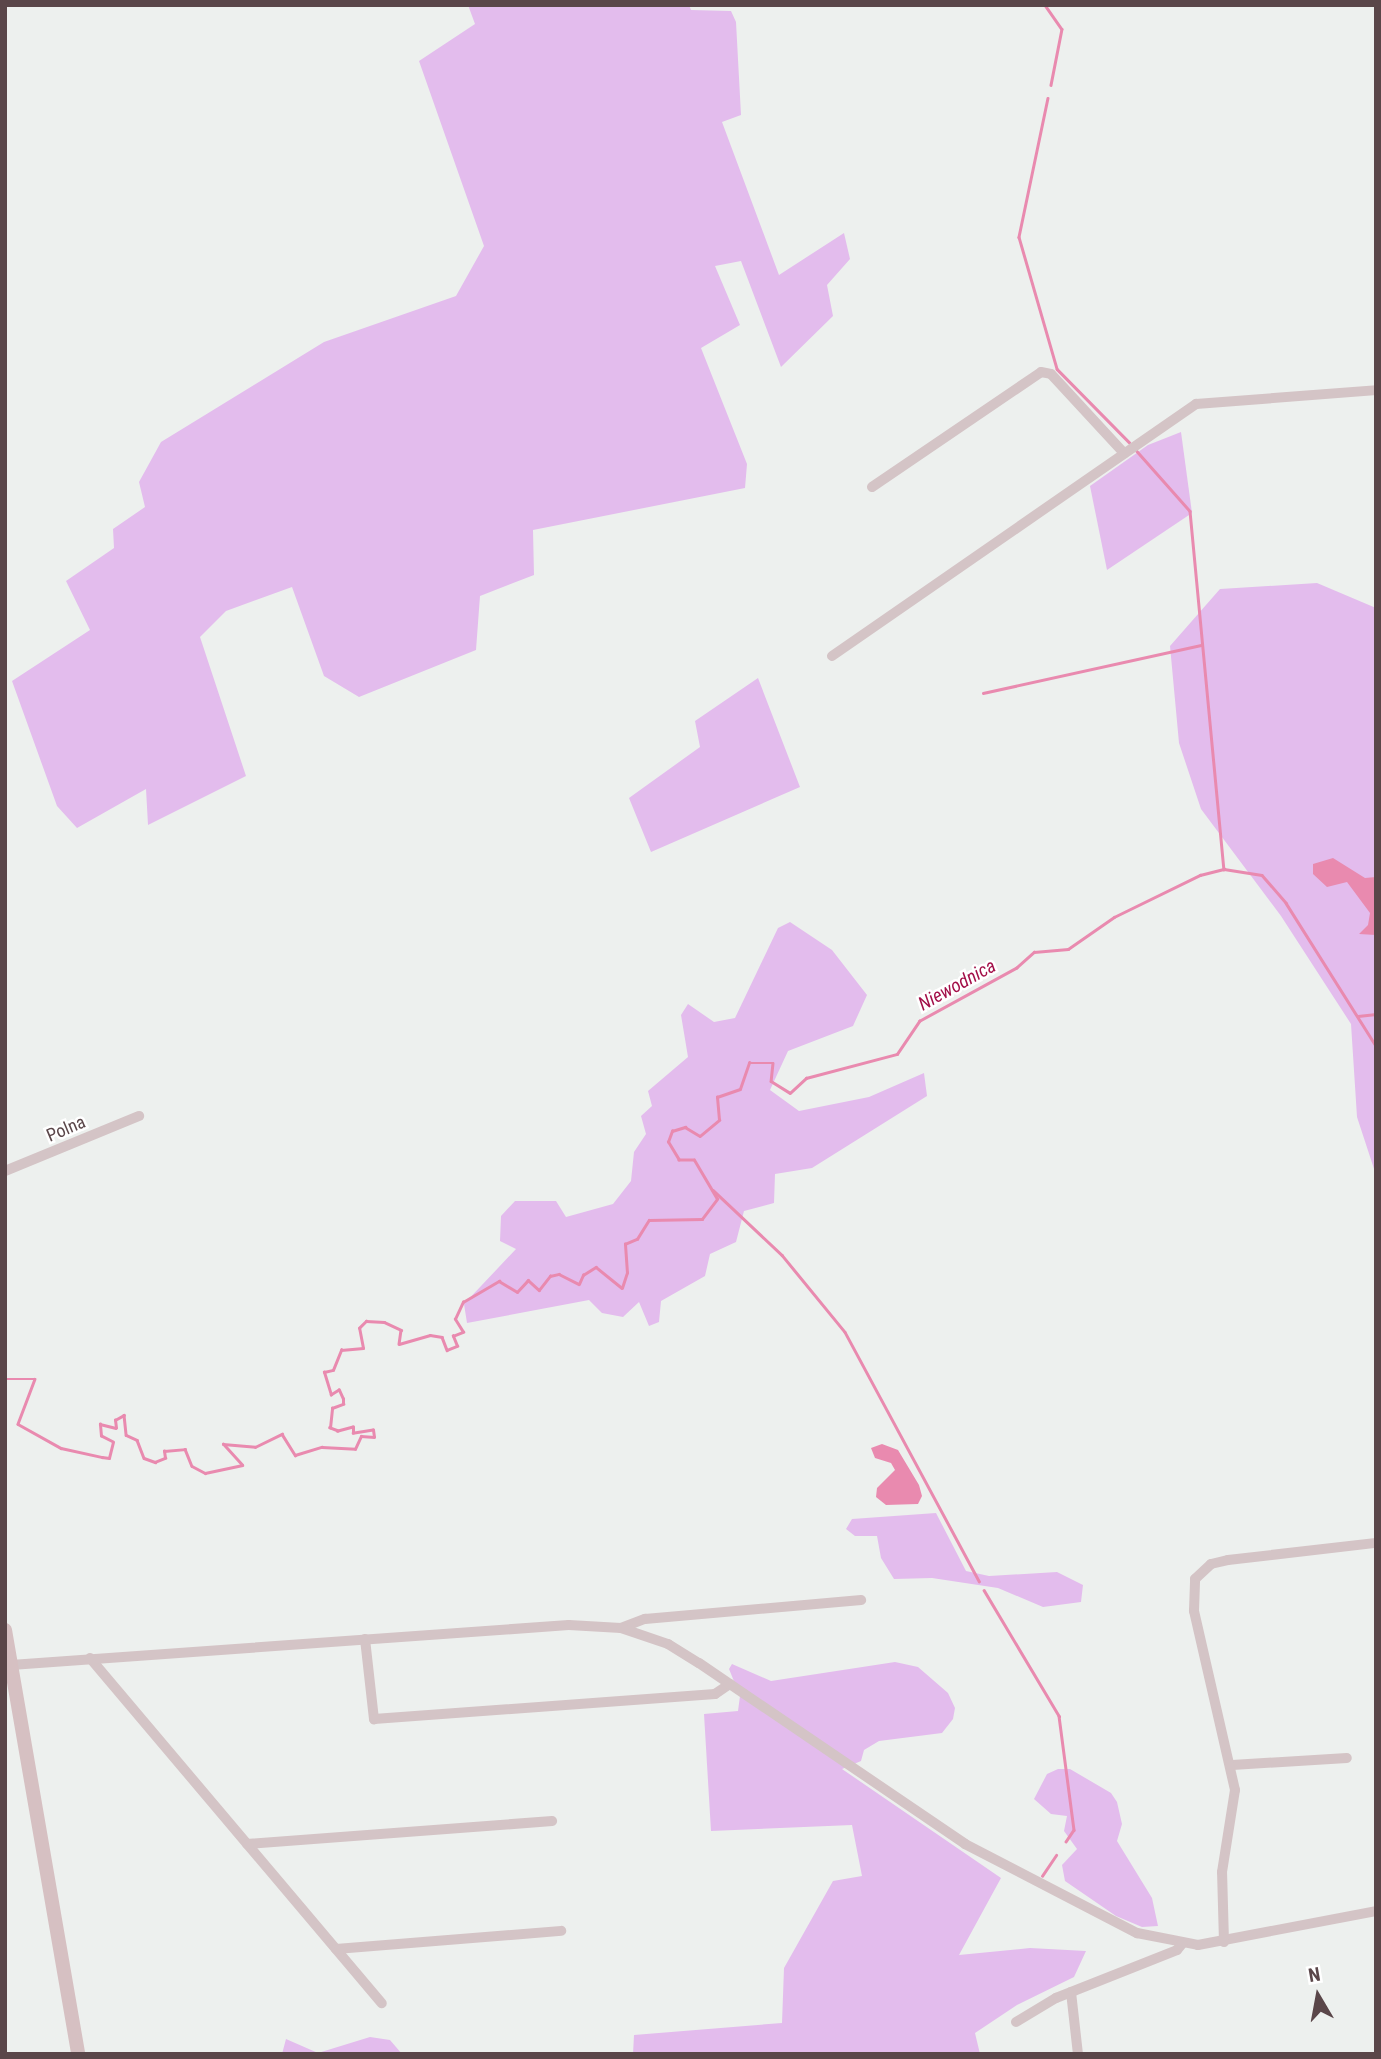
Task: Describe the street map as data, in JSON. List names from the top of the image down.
{
  "streets": {
    "street": ["Polna"]
  },
  "water": ["Niewodnica"],
  "north": "top"
}
